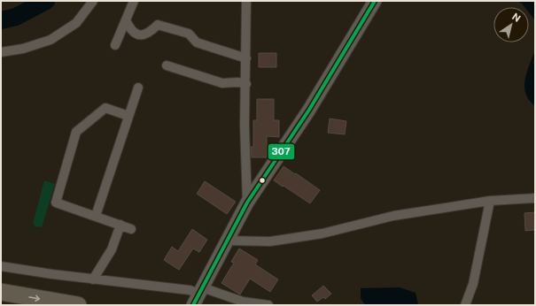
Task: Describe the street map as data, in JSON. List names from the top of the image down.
{
  "lines": ["transit line 307"],
  "north": "top right"
}
